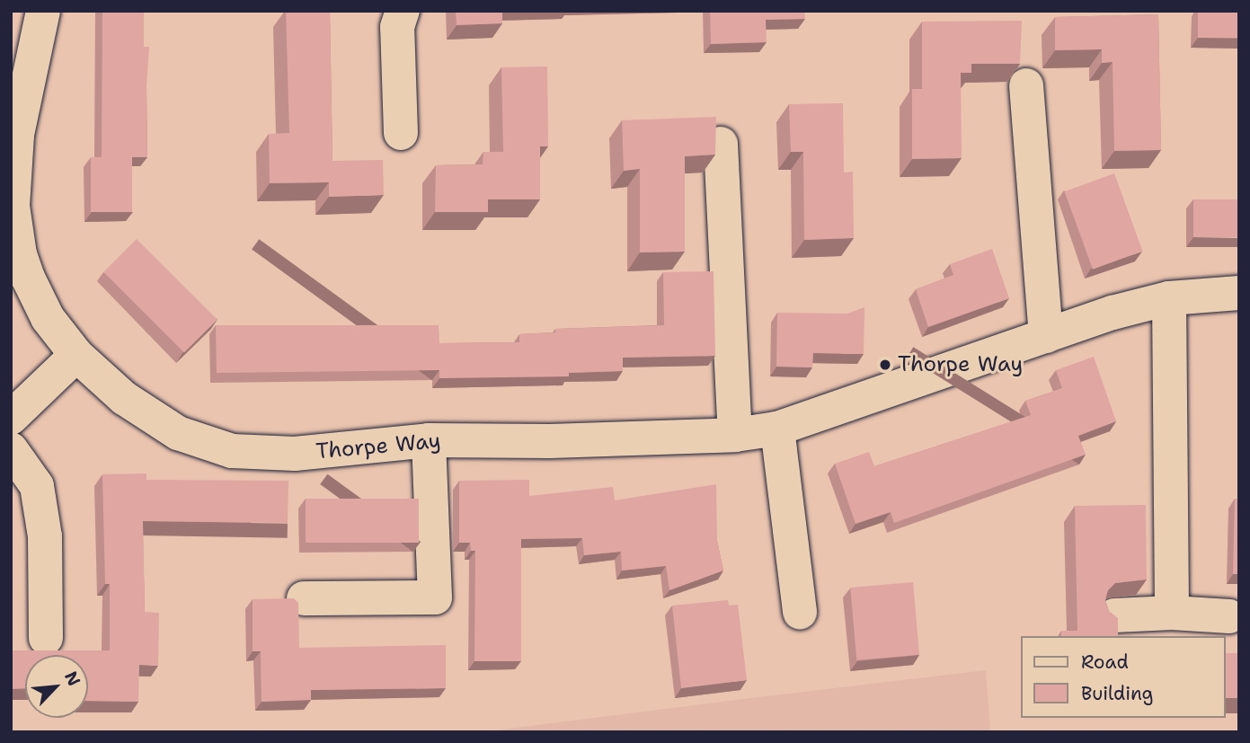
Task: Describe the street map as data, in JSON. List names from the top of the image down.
{
  "streets": {
    "street": ["Thorpe Way"]
  },
  "places": ["Thorpe Way"],
  "legend": ["Road", "Building"],
  "north": "top right"
}
